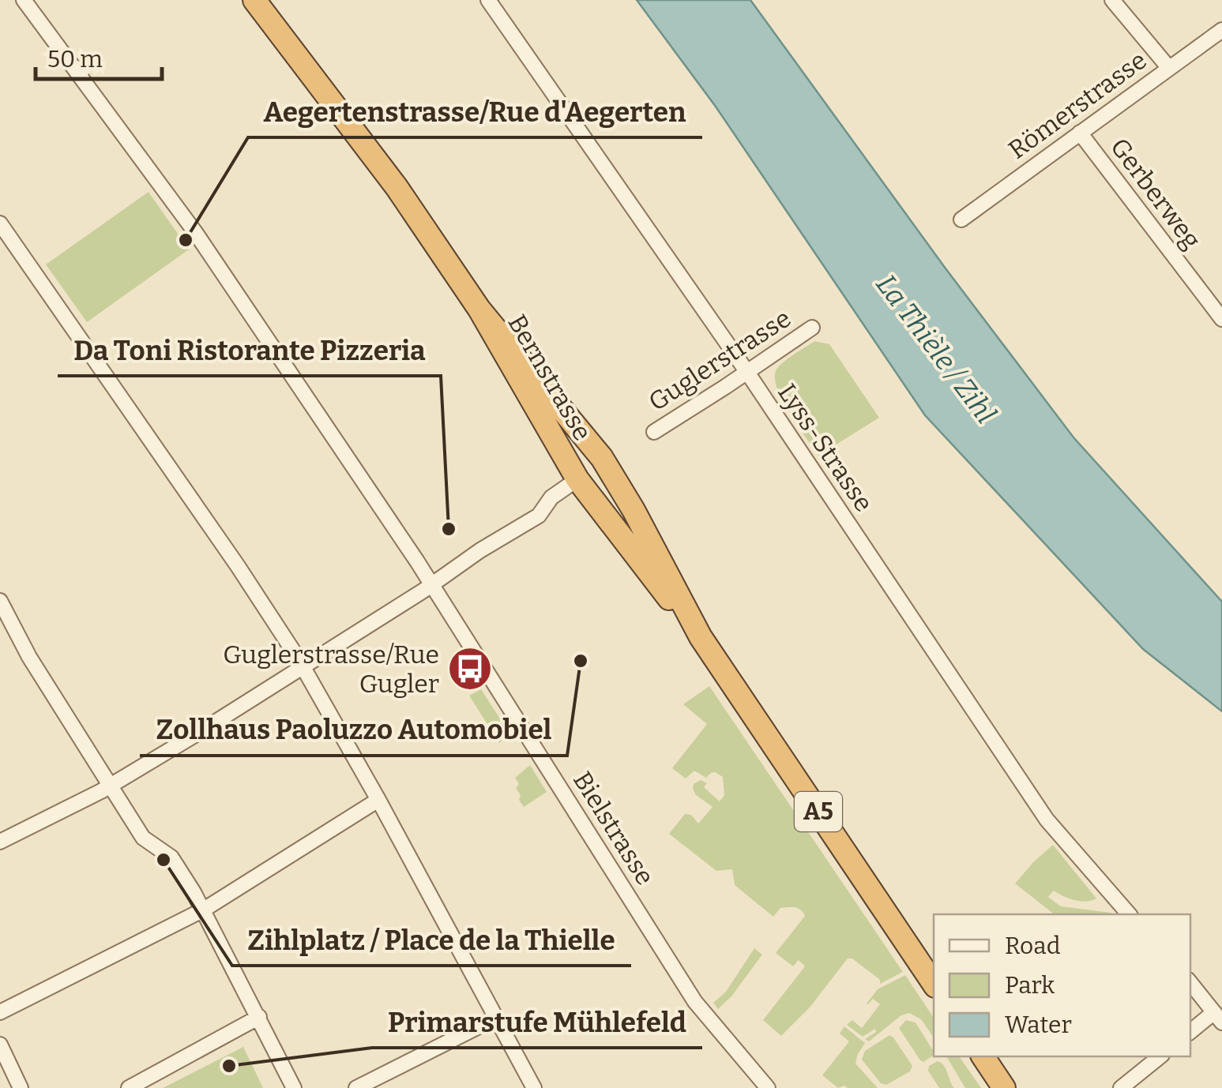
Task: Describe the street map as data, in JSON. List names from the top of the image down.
{
  "streets": {
    "highway": ["Bernstrasse", "A5"],
    "street": [
      "Römerstrasse",
      "Gerberweg",
      "Guglerstrasse",
      "Lyss-Strasse",
      "Bielstrasse"
    ]
  },
  "crossings": [
    ["Römerstrasse", "Gerberweg"],
    ["Guglerstrasse", "Lyss-Strasse"],
    ["Bernstrasse", "A5"]
  ],
  "water": ["La Thièle / Zihl"],
  "places": {
    "other": [
      "Aegertenstrasse/Rue d'Aegerten",
      "Da Toni Ristorante Pizzeria",
      "Zollhaus Paoluzzo Automobiel",
      "Zihlplatz / Place de la Thielle",
      "Primarstufe Mühlefeld"
    ],
    "bus stop": ["Guglerstrasse/Rue Gugler"]
  },
  "legend": ["Road", "Park", "Water"],
  "scale_bar": "50 m"
}
